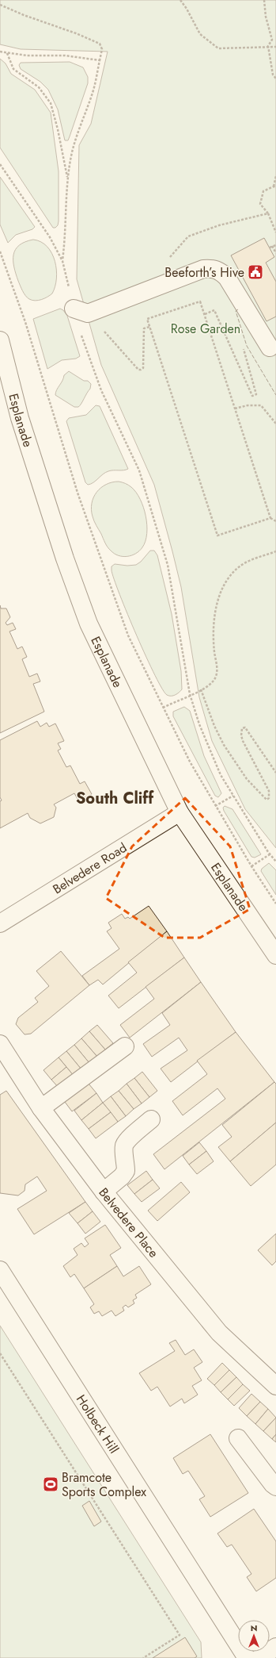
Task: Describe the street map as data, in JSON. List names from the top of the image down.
{
  "streets": {
    "street": [
      "Esplanade",
      "Belvedere Road",
      "Belvedere Place",
      "Holbeck Hill"
    ]
  },
  "crossings": [
    ["Esplanade", "Belvedere Road"]
  ],
  "districts": ["South Cliff"],
  "parks": ["Rose Garden"],
  "places": {
    "public building": ["Beeforth’s Hive"],
    "sports": ["Bramcote Sports Complex"]
  },
  "north": "top"
}
